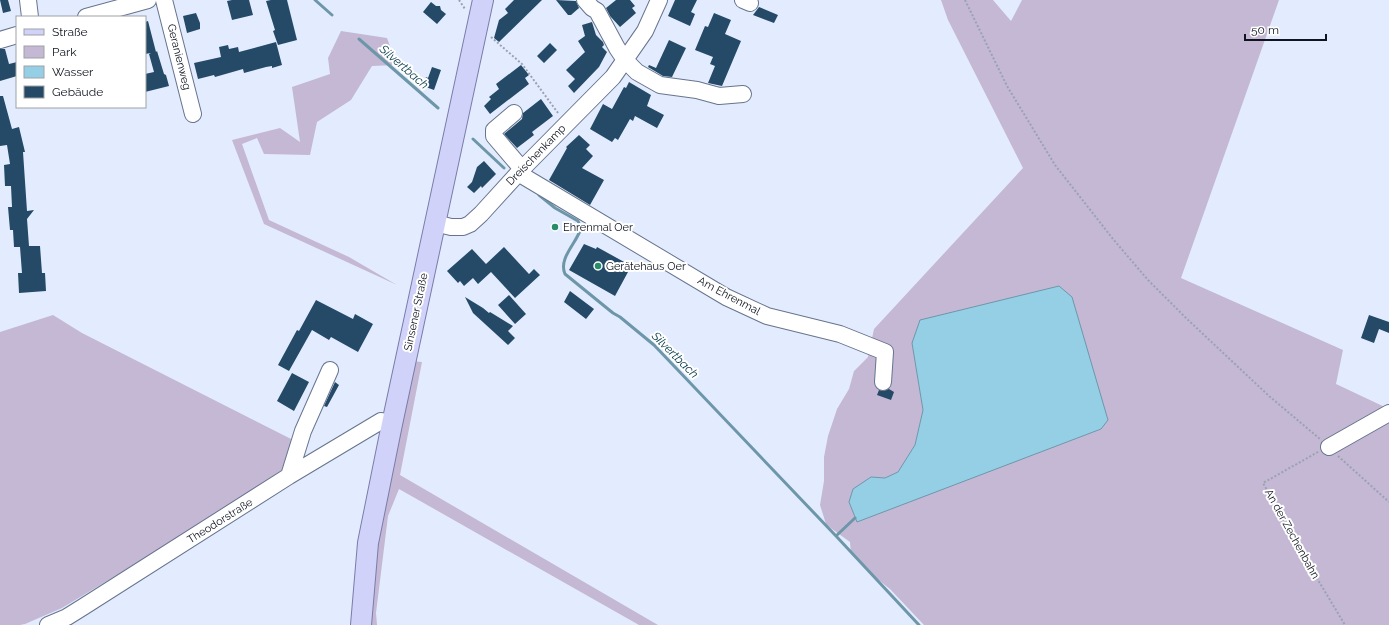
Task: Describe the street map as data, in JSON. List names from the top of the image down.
{
  "streets": {
    "main road": ["Sinsener Straße"],
    "street": [
      "Geranienweg",
      "Dreischenkamp",
      "Am Ehrenmal",
      "Theodorstraße"
    ],
    "path": ["An der Zechenbahn"]
  },
  "crossings": [
    ["Dreischenkamp", "Am Ehrenmal"],
    ["Dreischenkamp", "Sinsener Straße"],
    ["Sinsener Straße", "Theodorstraße"]
  ],
  "water": ["Silvertbach"],
  "places": ["Ehrenmal Oer", "Gerätehaus Oer"],
  "legend": [
    "Straße",
    "Park",
    "Wasser",
    "Gebäude"
  ],
  "scale_bar": "50 m"
}
